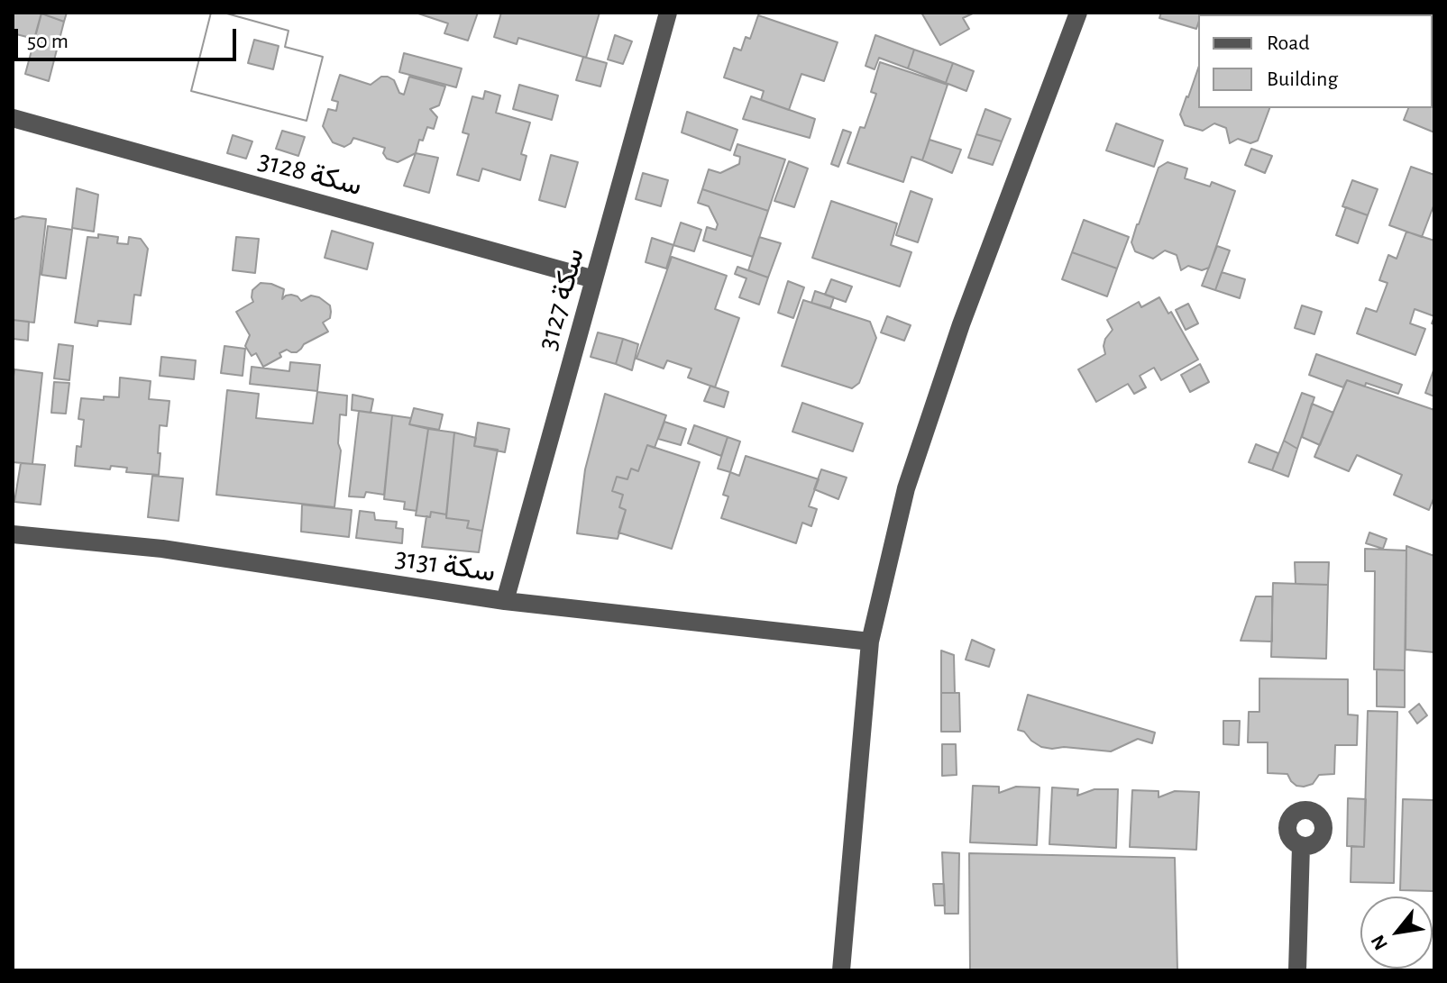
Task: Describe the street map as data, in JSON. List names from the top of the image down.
{
  "streets": {
    "street": ["سكة 3128", "سكة 3127", "سكة 3131"]
  },
  "crossings": [
    ["سكة 3128", "سكة 3127"],
    ["سكة 3127", "سكة 3131"]
  ],
  "legend": ["Road", "Building"],
  "scale_bar": "50 m",
  "north": "bottom left"
}
